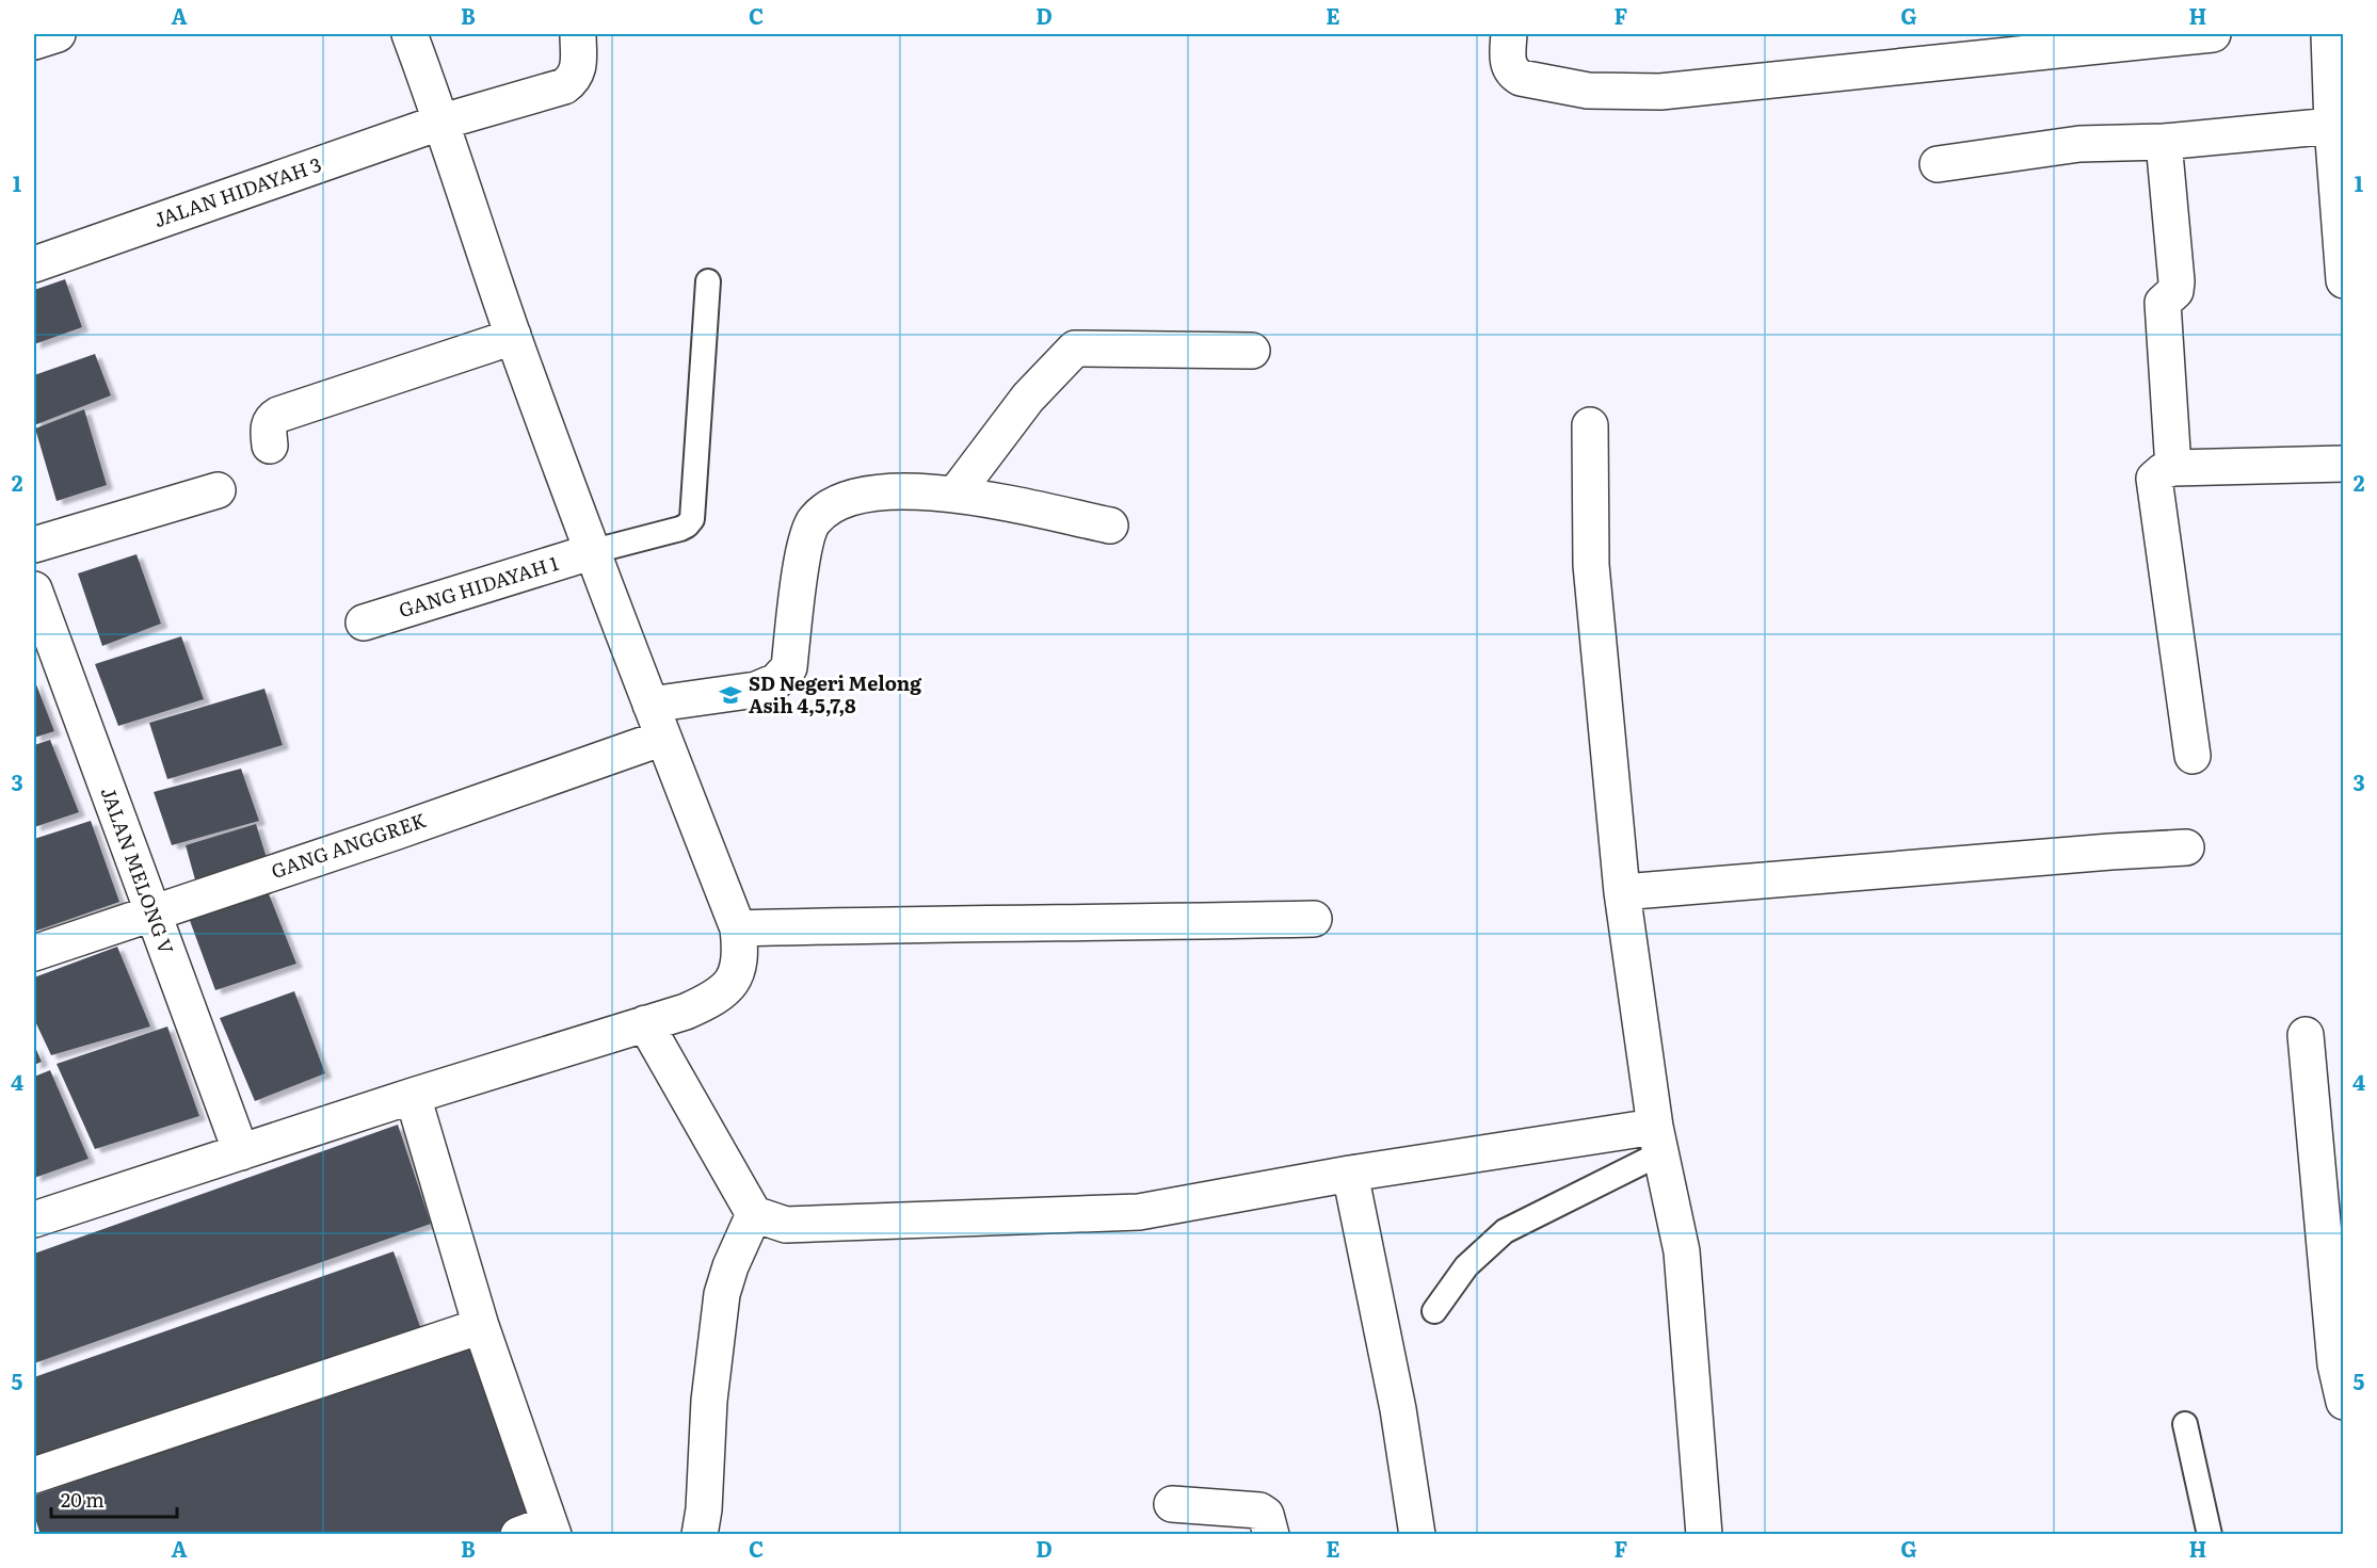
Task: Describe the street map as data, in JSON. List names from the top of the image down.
{
  "streets": {
    "street": [
      "JALAN HIDAYAH 3",
      "GANG HIDAYAH 1",
      "GANG ANGGREK",
      "JALAN MELONG V"
    ]
  },
  "crossings": [
    ["GANG ANGGREK", "JALAN MELONG V"]
  ],
  "places": {
    "school or university": ["SD Negeri Melong Asih 4,5,7,8"]
  },
  "scale_bar": "20 m",
  "grid": {
    "columns": [
      "A",
      "B",
      "C",
      "D",
      "E",
      "F",
      "G",
      "H"
    ],
    "rows": [
      "1",
      "2",
      "3",
      "4",
      "5"
    ]
  }
}
